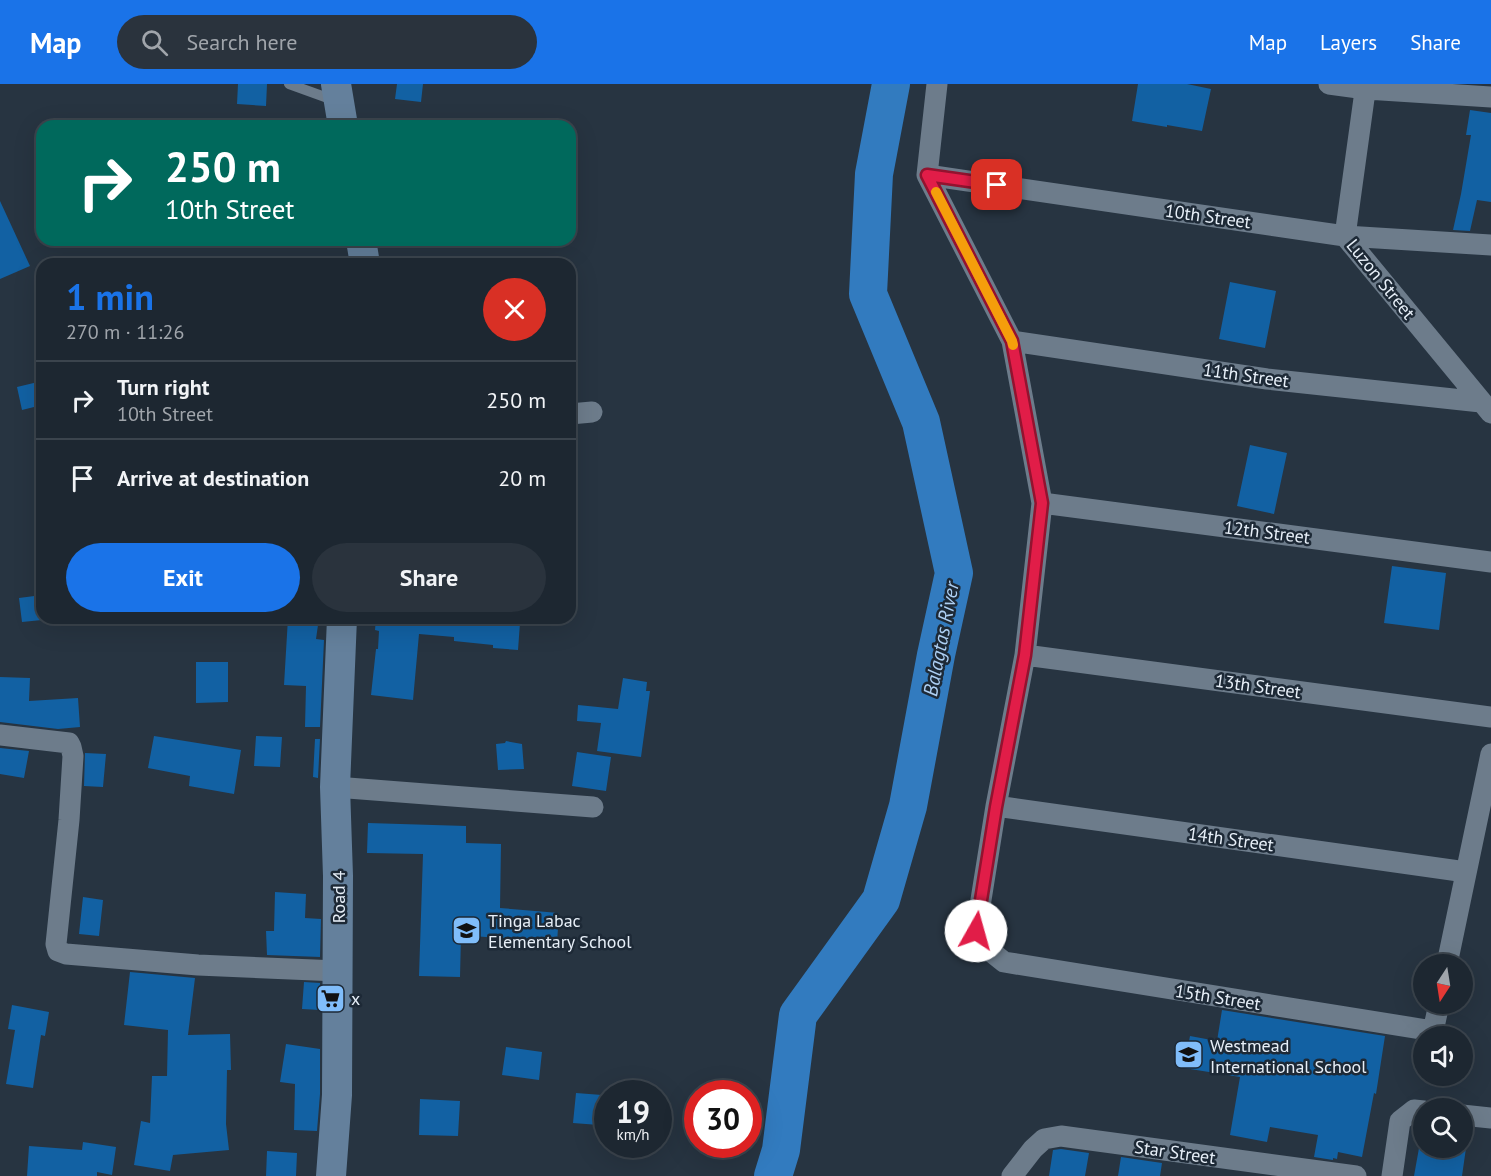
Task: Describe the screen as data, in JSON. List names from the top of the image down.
{
  "streets": {
    "street": [
      "10th Street",
      "Luzon Street",
      "11th Street",
      "12th Street",
      "13th Street",
      "14th Street",
      "Road 4",
      "15th Street",
      "Star Street"
    ]
  },
  "crossings": [
    ["10th Street", "Luzon Street"],
    ["Luzon Street", "11th Street"],
    ["14th Street", "15th Street"]
  ],
  "water": ["Balagtas River"],
  "places": {
    "school or university": ["Tinga Labac Elementary School", "Westmead International School"],
    "supermarket": ["x"]
  },
  "north": "bottom",
  "page": {
    "header": "Map",
    "search": "Search here",
    "nav": ["Map", "Layers", "Share"],
    "turn": ["250 m", "10th Street"],
    "heading": ["1 min", "270 m · 11:26"],
    "list": [
      {
        "name": "Turn right",
        "note": "10th Street",
        "value": "250 m"
      },
      {
        "name": "Arrive at destination",
        "value": "20 m"
      }
    ],
    "buttons": ["Exit", "Share"],
    "speed": "19 km/h",
    "limit": "30"
  }
}
